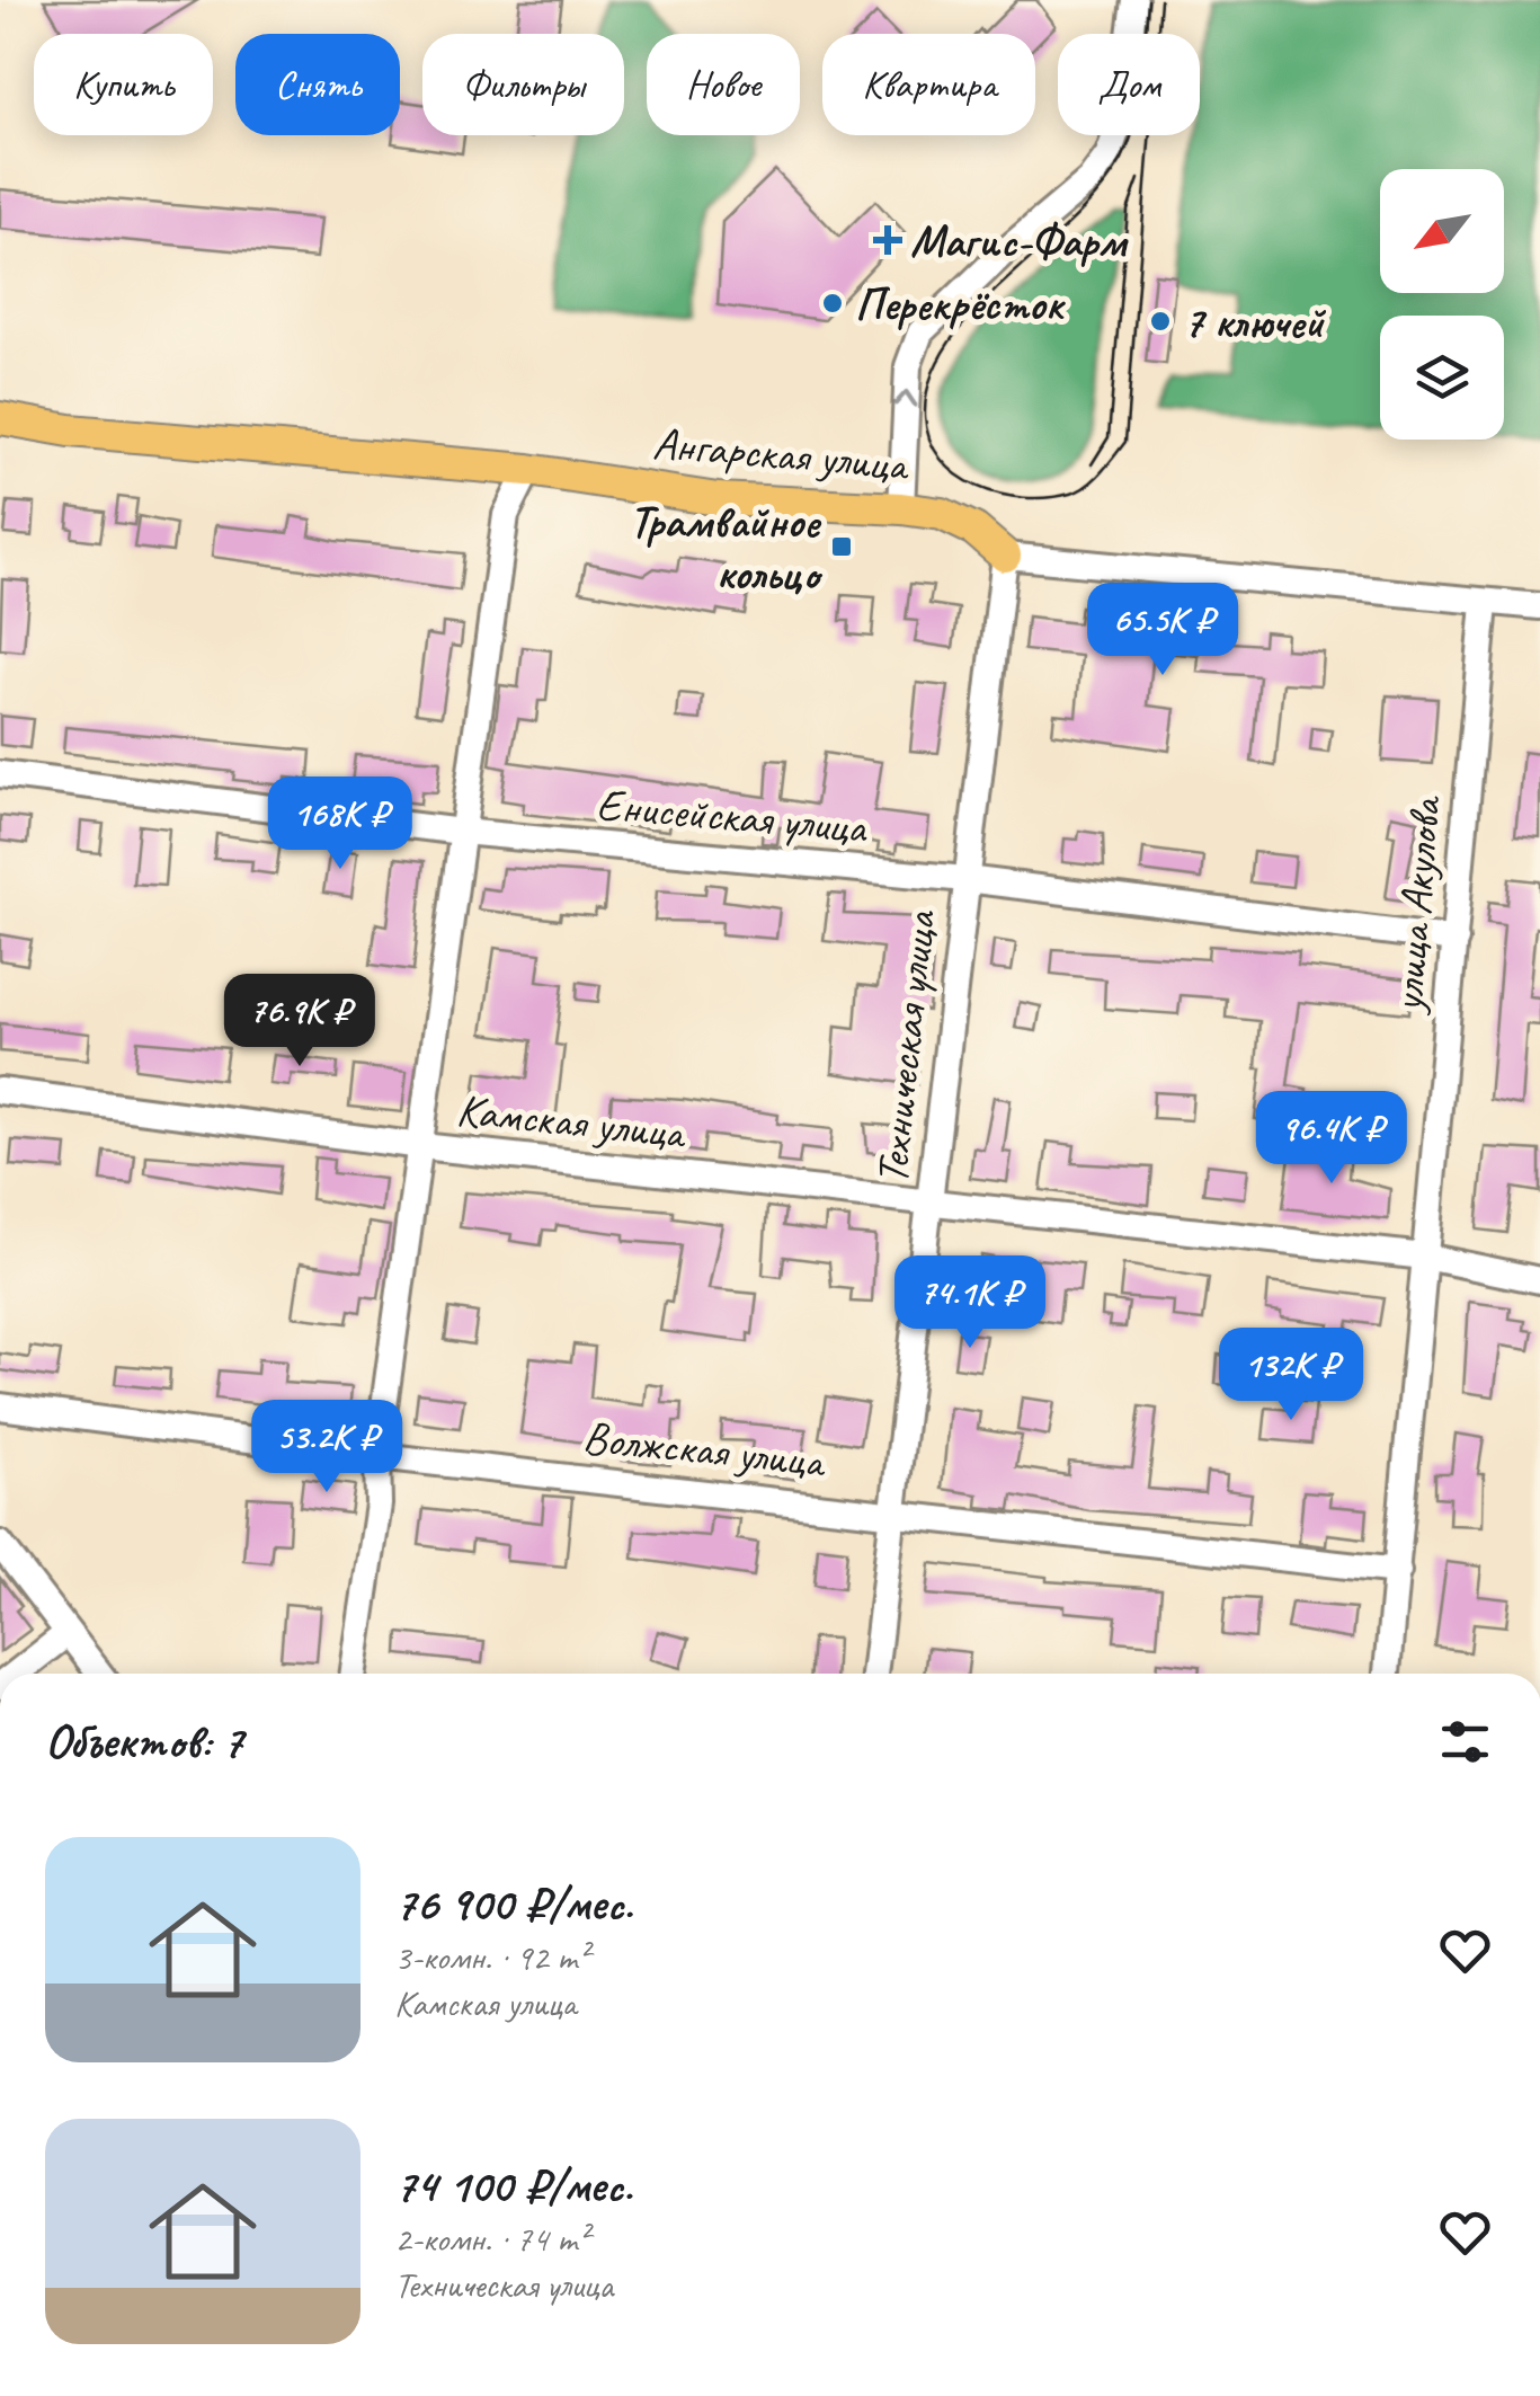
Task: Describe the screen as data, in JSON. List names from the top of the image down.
{
  "streets": {
    "main road": ["Ангарская улица"],
    "street": [
      "Енисейская улица",
      "улица Акулова",
      "Техническая улица",
      "Камская улица",
      "Волжская улица"
    ]
  },
  "crossings": [
    ["Ангарская улица", "Техническая улица"],
    ["Енисейская улица", "улица Акулова"],
    ["Енисейская улица", "Техническая улица"],
    ["улица Акулова", "Камская улица"],
    ["улица Акулова", "Волжская улица"],
    ["Техническая улица", "Камская улица"],
    ["Техническая улица", "Волжская улица"]
  ],
  "places": {
    "health": ["Магис-Фарм"],
    "other": ["Перекрёсток", "7 ключей"],
    "transit": ["Трамвайное кольцо"]
  },
  "north": "bottom left",
  "page": {
    "chip": [
      "Купить",
      "Снять",
      "Фильтры",
      "Новое",
      "Квартира",
      "Дом"
    ],
    "price": [
      "65.5K ₽",
      "168K ₽",
      "76.9K ₽",
      "96.4K ₽",
      "74.1K ₽",
      "132K ₽",
      "53.2K ₽"
    ],
    "heading": "Объектов: 7",
    "list": [
      {
        "name": "76 900 ₽/мес.",
        "note": "3-комн. · 92 m² · Камская улица"
      },
      {
        "name": "74 100 ₽/мес.",
        "note": "2-комн. · 74 m² · Техническая улица"
      }
    ]
  }
}
